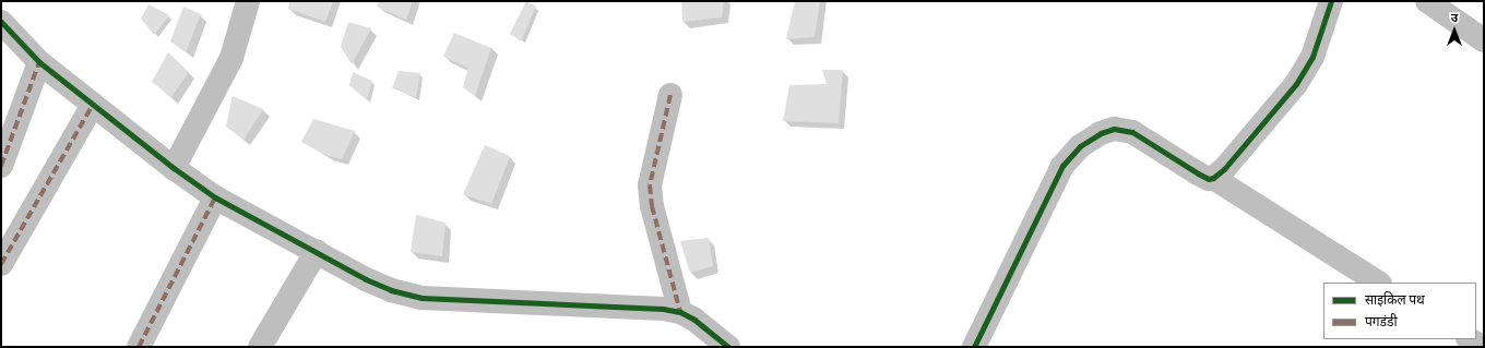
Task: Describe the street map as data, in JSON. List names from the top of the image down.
{
  "legend": ["साइकिल पथ", "पगडंडी"],
  "north": "top"
}
